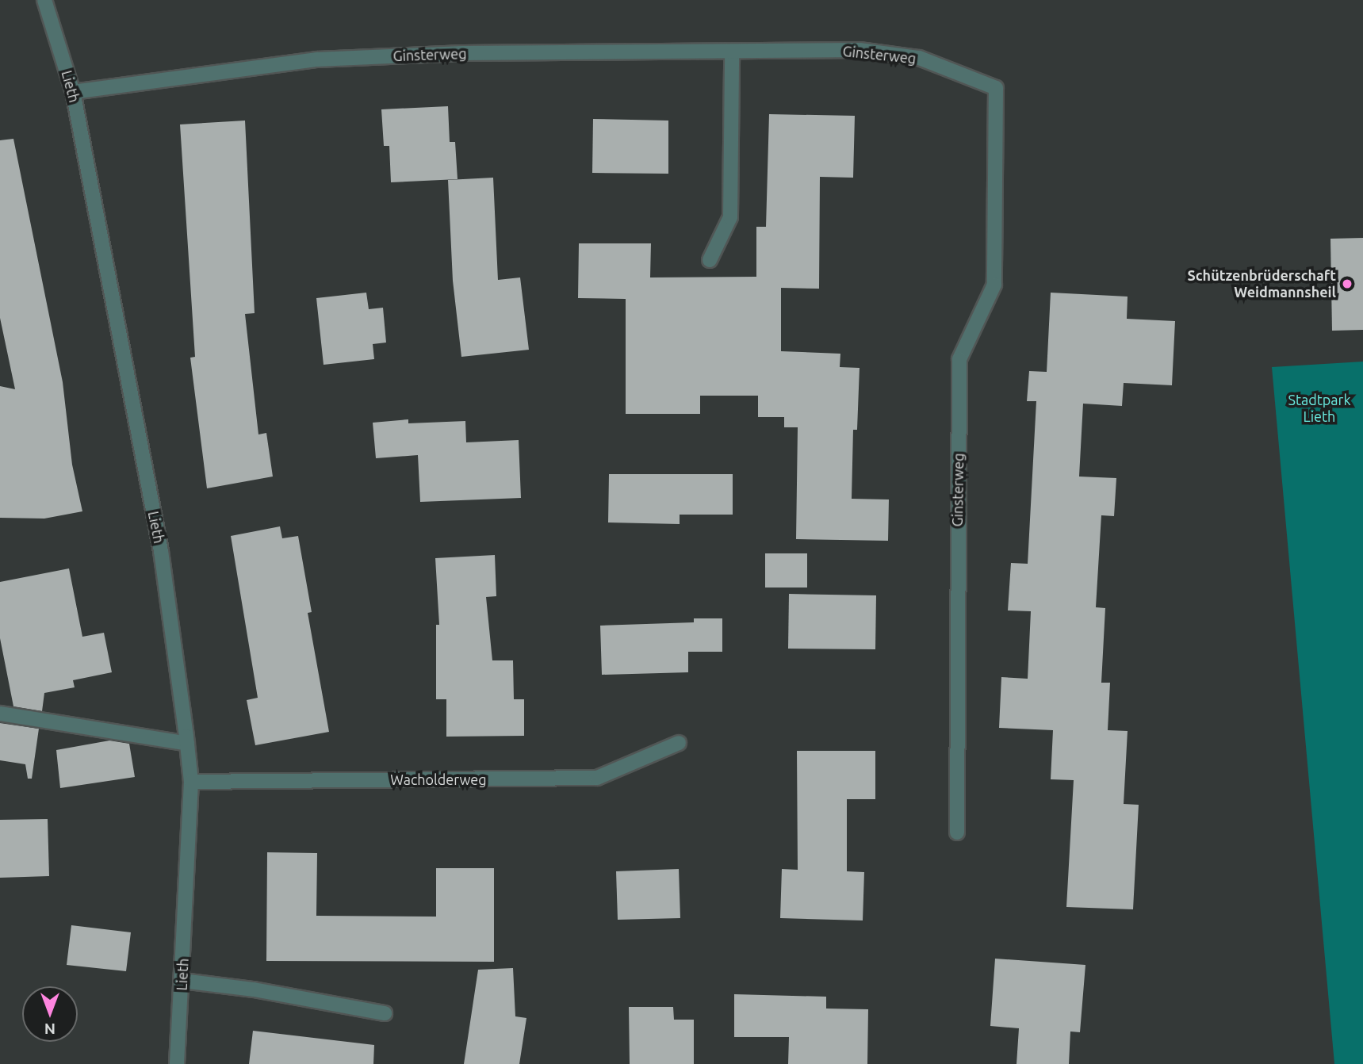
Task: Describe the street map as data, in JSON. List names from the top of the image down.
{
  "streets": {
    "street": ["Ginsterweg", "Lieth", "Wacholderweg"]
  },
  "crossings": [
    ["Ginsterweg", "Lieth"],
    ["Lieth", "Wacholderweg"]
  ],
  "parks": ["Stadtpark Lieth"],
  "places": ["Schützenbrüderschaft Weidmannsheil"],
  "north": "bottom"
}
